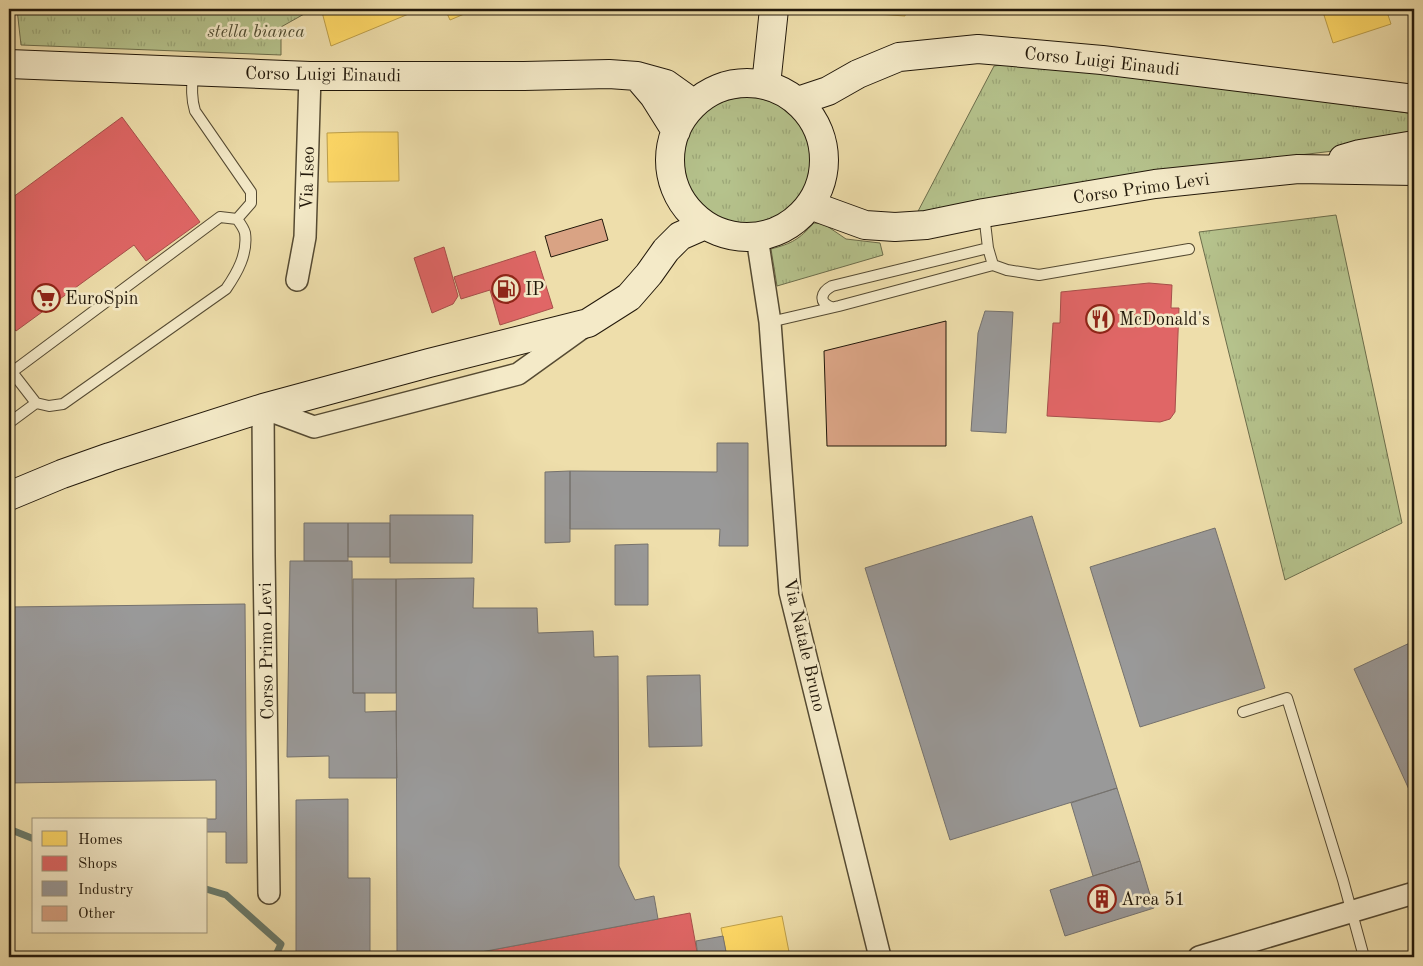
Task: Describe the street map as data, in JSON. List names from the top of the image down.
{
  "streets": {
    "main road": ["Corso Luigi Einaudi", "Corso Primo Levi"],
    "street": ["Via Iseo", "Via Natale Bruno"]
  },
  "crossings": [
    ["Corso Luigi Einaudi", "Via Iseo"],
    ["Corso Luigi Einaudi", "Corso Primo Levi"],
    ["Corso Luigi Einaudi", "Via Natale Bruno"],
    ["Corso Primo Levi", "Via Natale Bruno"]
  ],
  "parks": ["stella bianca"],
  "places": {
    "fuel station": ["IP"],
    "supermarket": ["EuroSpin"],
    "restaurant": ["McDonald's"],
    "building": ["Area 51"]
  },
  "legend": [
    "Homes",
    "Shops",
    "Industry",
    "Other"
  ]
}
